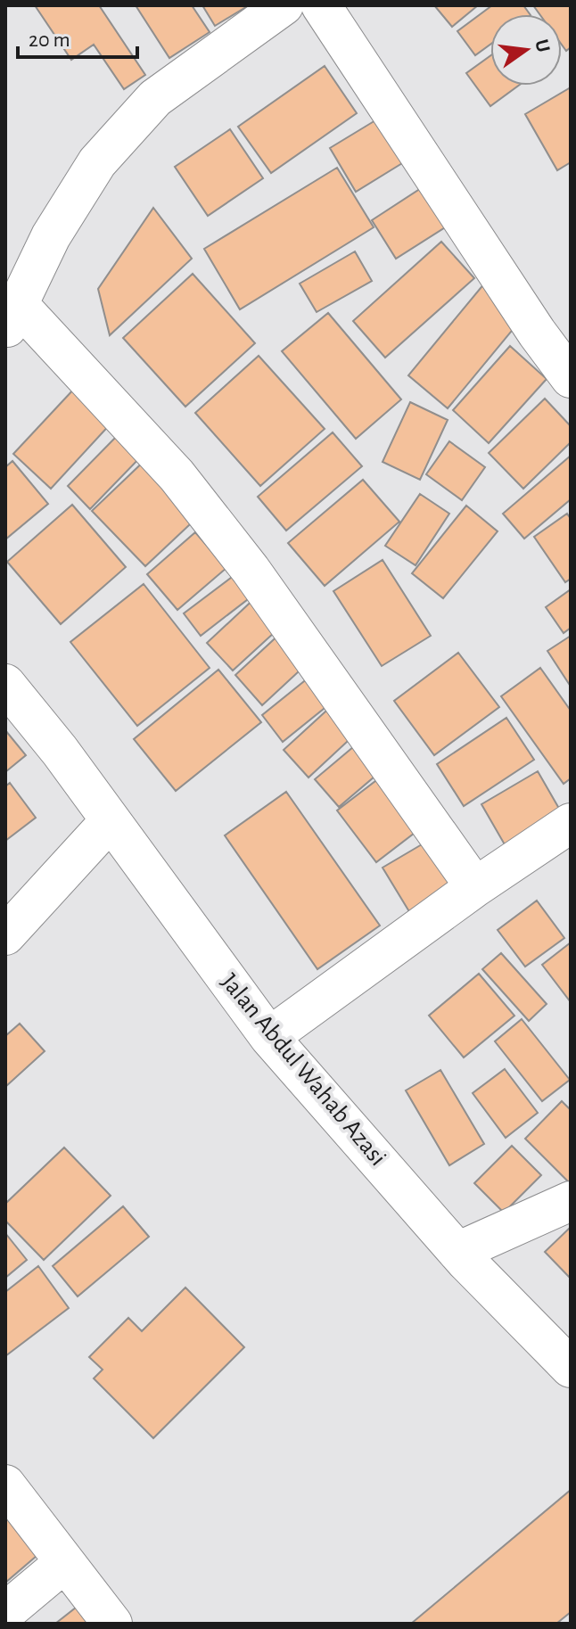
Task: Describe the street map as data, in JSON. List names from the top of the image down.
{
  "streets": {
    "street": ["Jalan Abdul Wahab Azasi"]
  },
  "scale_bar": "20 m",
  "north": "right"
}
